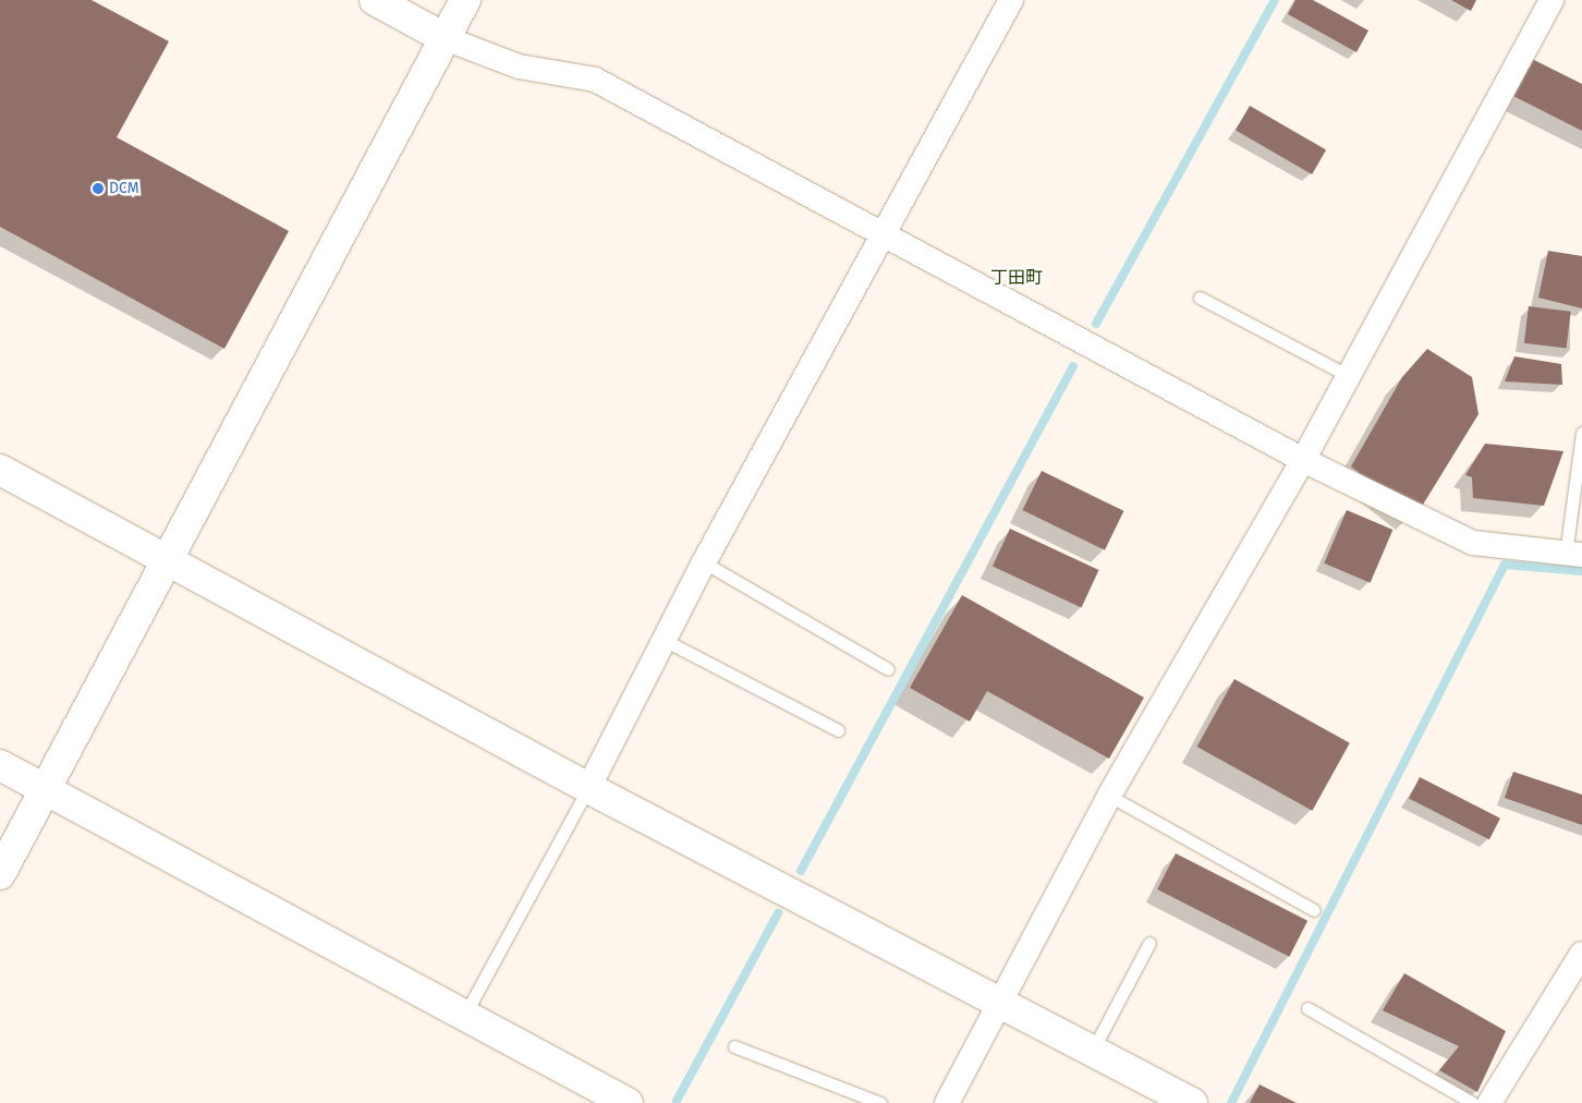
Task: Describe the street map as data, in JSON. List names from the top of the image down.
{
  "districts": ["丁田町"],
  "places": ["DCM"]
}
